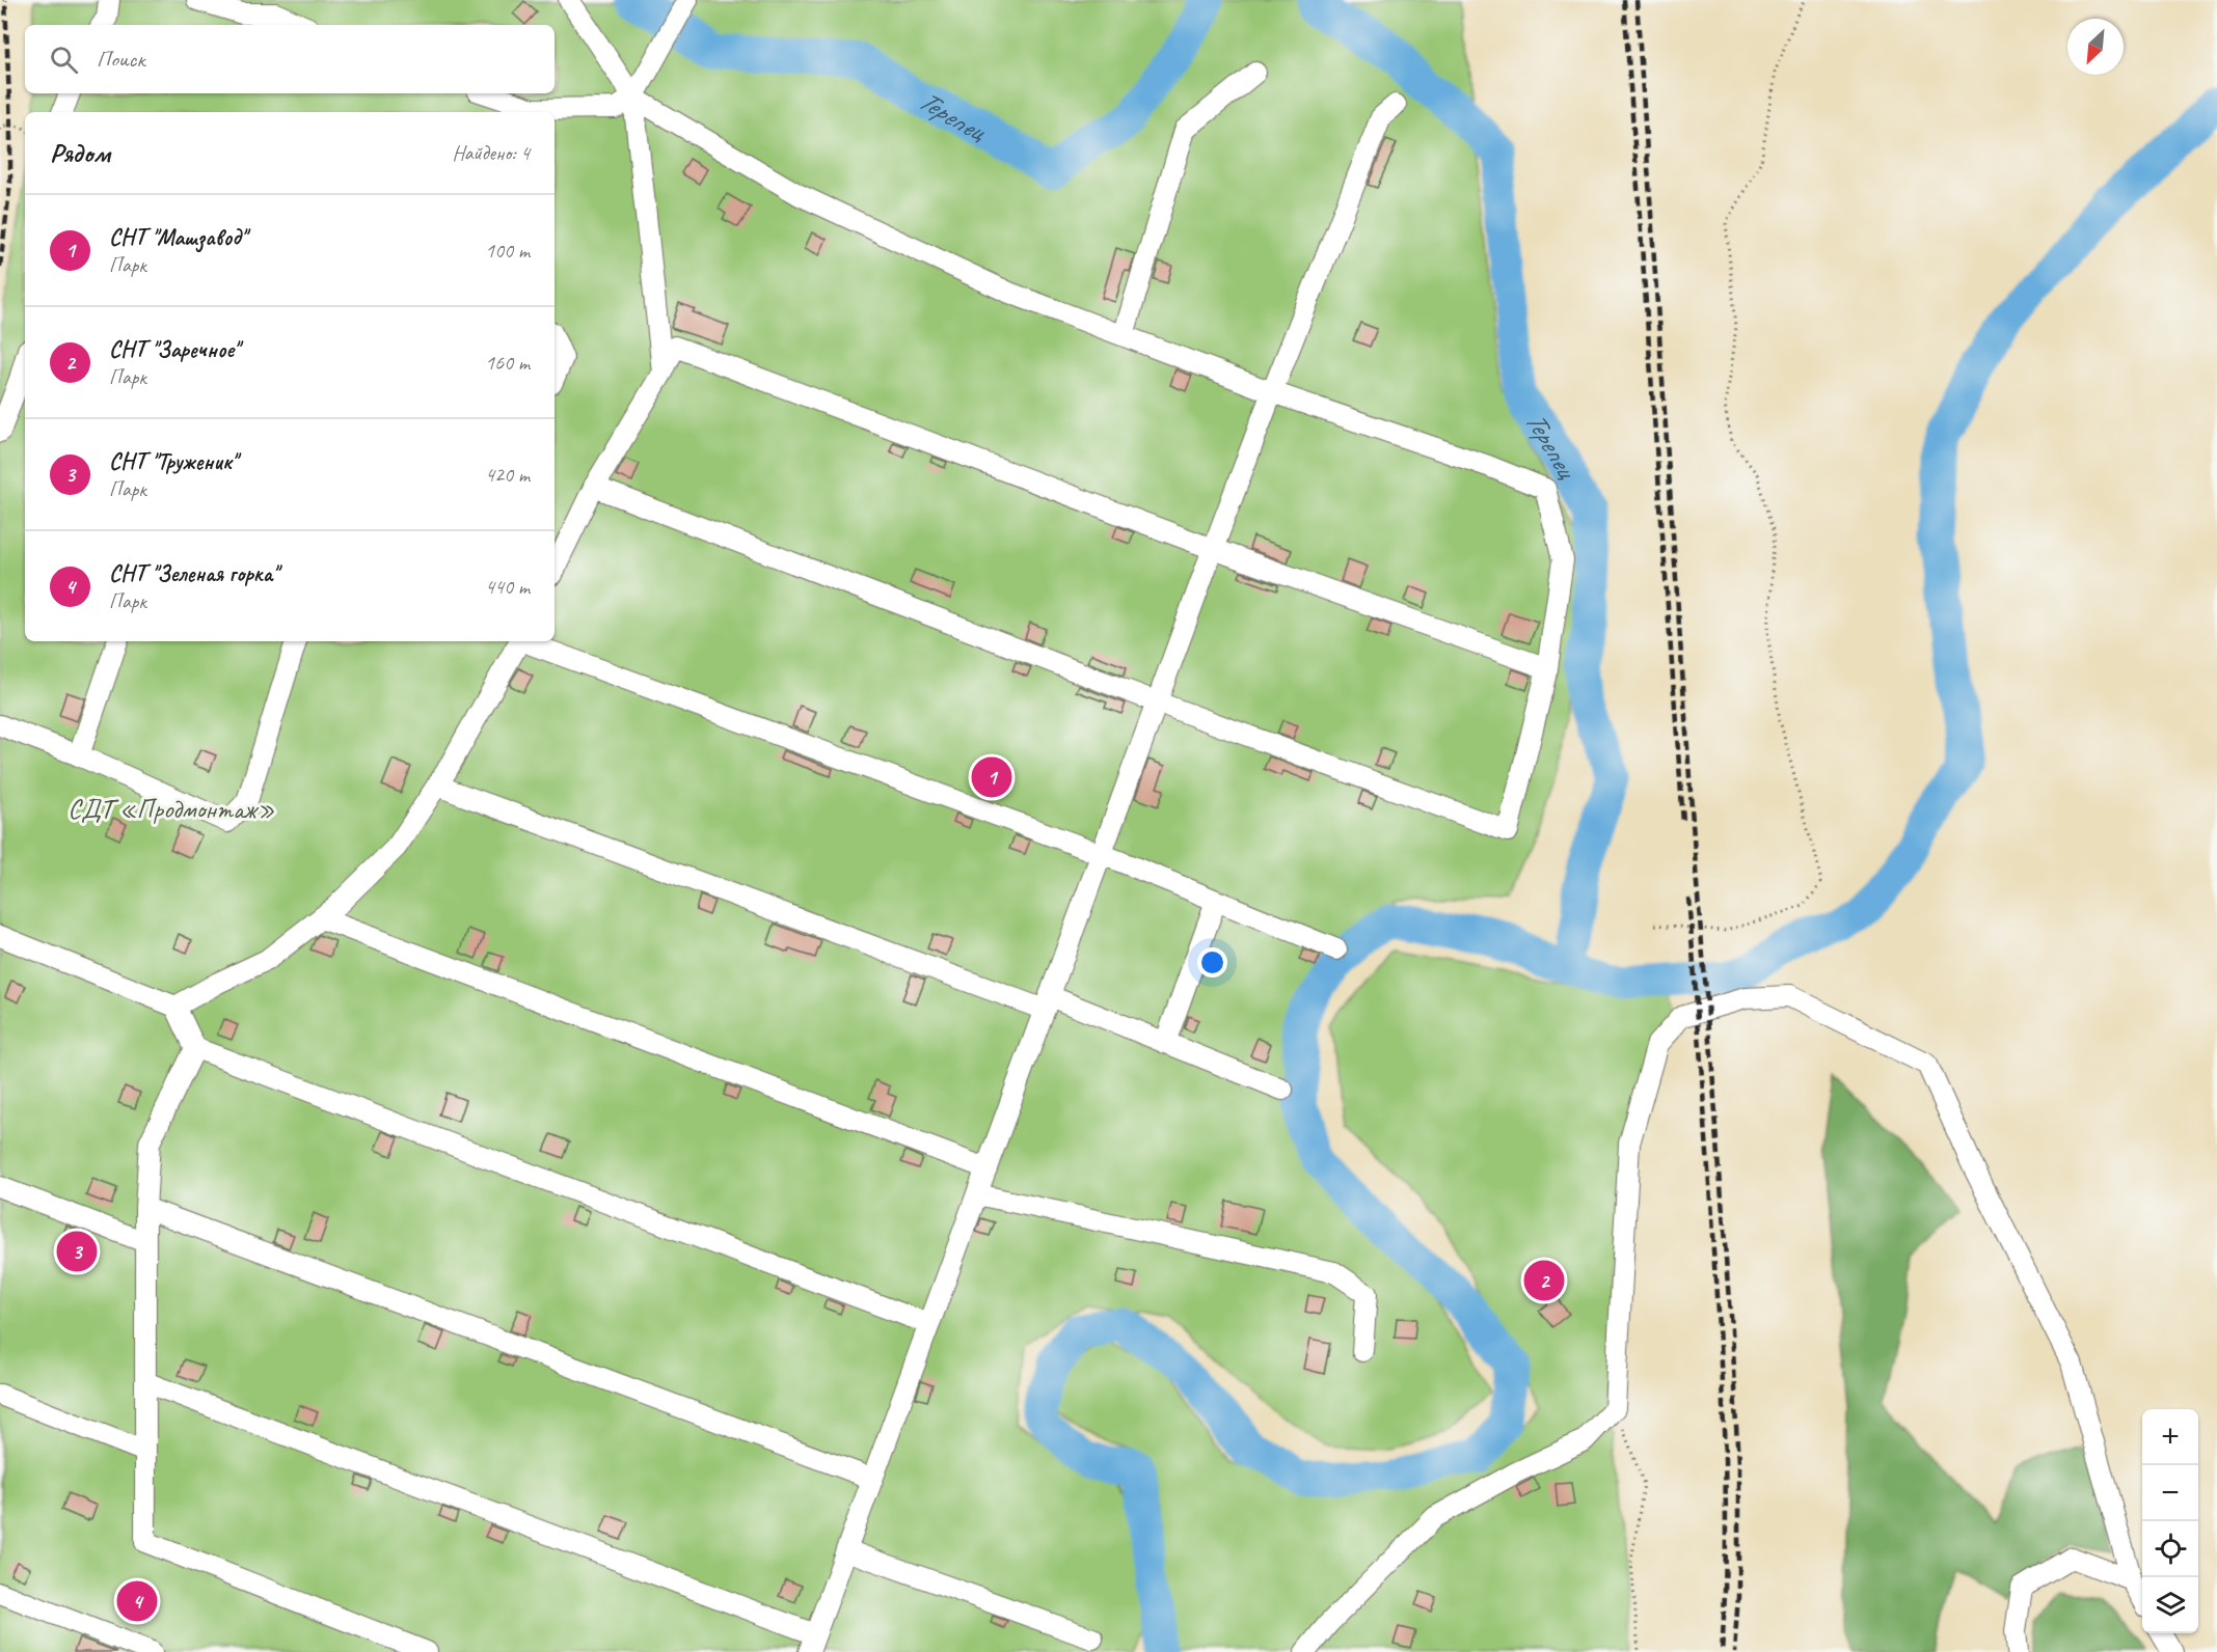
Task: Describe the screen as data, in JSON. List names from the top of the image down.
{
  "water": ["Терепец"],
  "parks": ["СДТ «Продмонтаж»"],
  "north": "bottom left",
  "page": {
    "search": "Поиск",
    "heading": ["Рядом", "Найдено: 4"],
    "list": [
      {
        "mark": "1",
        "name": "СНТ \"Машзавод\"",
        "note": "Парк",
        "value": "100 m"
      },
      {
        "mark": "2",
        "name": "СНТ \"Заречное\"",
        "note": "Парк",
        "value": "160 m"
      },
      {
        "mark": "3",
        "name": "СНТ \"Труженик\"",
        "note": "Парк",
        "value": "420 m"
      },
      {
        "mark": "4",
        "name": "СНТ \"Зеленая горка\"",
        "note": "Парк",
        "value": "440 m"
      }
    ],
    "pins": [
      "1",
      "3",
      "2",
      "4"
    ],
    "map_buttons": ["+", "−"]
  }
}
